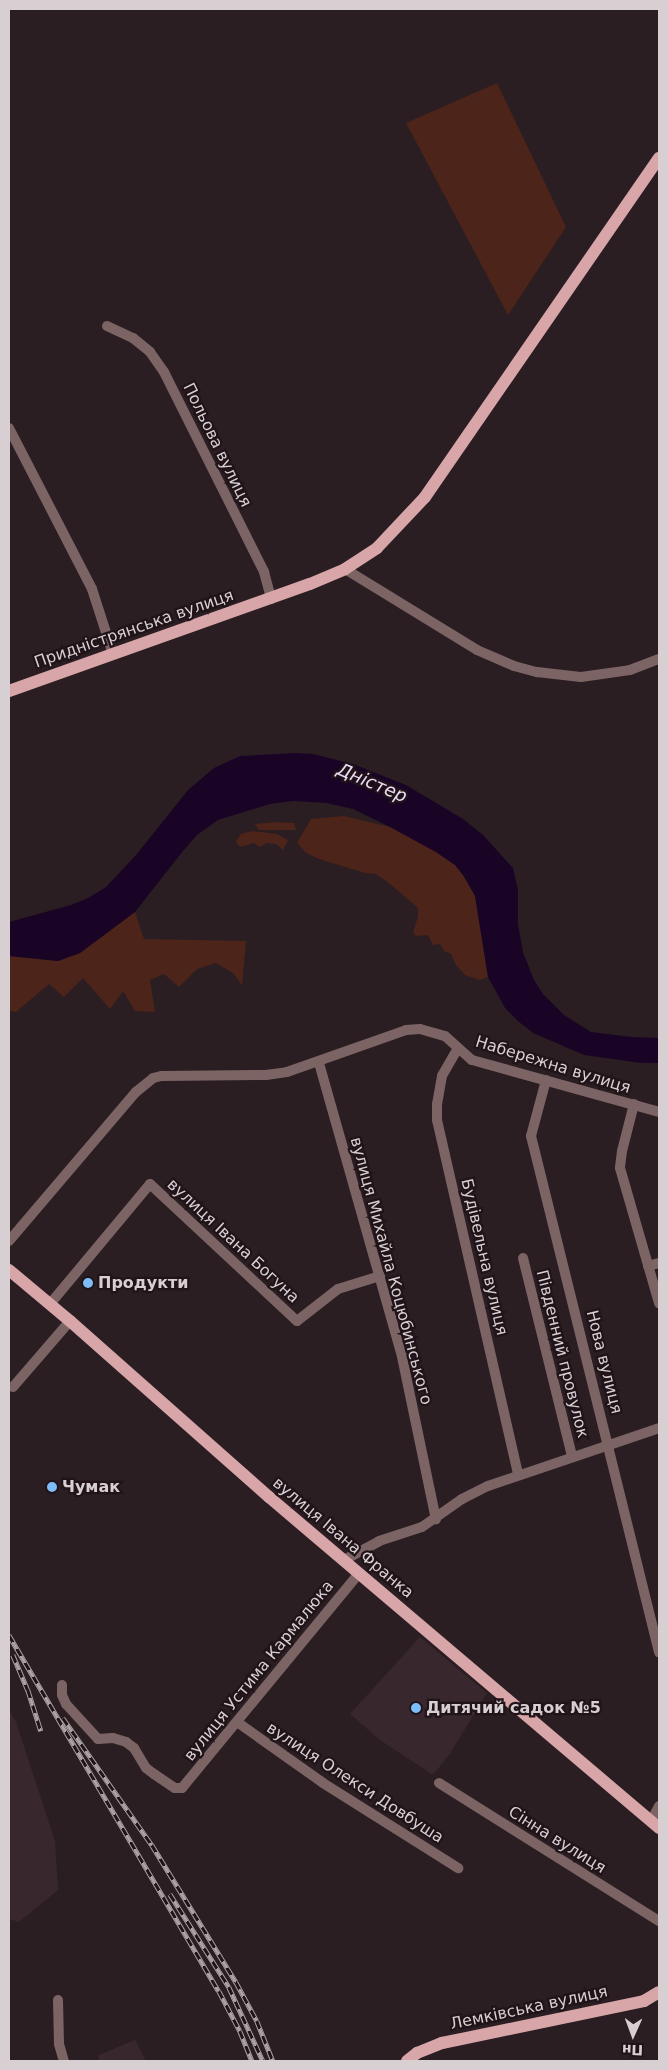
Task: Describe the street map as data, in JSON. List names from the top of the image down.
{
  "streets": {
    "main road": ["Придністрянська вулиця", "вулиця Івана Франка", "Лемківська вулиця"],
    "street": [
      "Польова вулиця",
      "Набережна вулиця",
      "вулиця Івана Богуна",
      "Будівельна вулиця",
      "вулиця Михайла Коцюбинського",
      "Південний провулок",
      "Нова вулиця",
      "вулиця Устима Кармалюка",
      "вулиця Олекси Довбуша",
      "Сінна вулиця"
    ]
  },
  "crossings": [
    ["Польова вулиця", "Придністрянська вулиця"],
    ["Набережна вулиця", "Будівельна вулиця"],
    ["Набережна вулиця", "вулиця Михайла Коцюбинського"],
    ["Набережна вулиця", "Нова вулиця"],
    ["вулиця Івана Богуна", "вулиця Михайла Коцюбинського"],
    ["вулиця Івана Богуна", "вулиця Івана Франка"],
    ["вулиця Івана Франка", "вулиця Устима Кармалюка"],
    ["вулиця Устима Кармалюка", "вулиця Олекси Довбуша"]
  ],
  "water": ["Дністер"],
  "places": ["Продукти", "Чумак", "Дитячий садок №5"],
  "north": "bottom"
}
